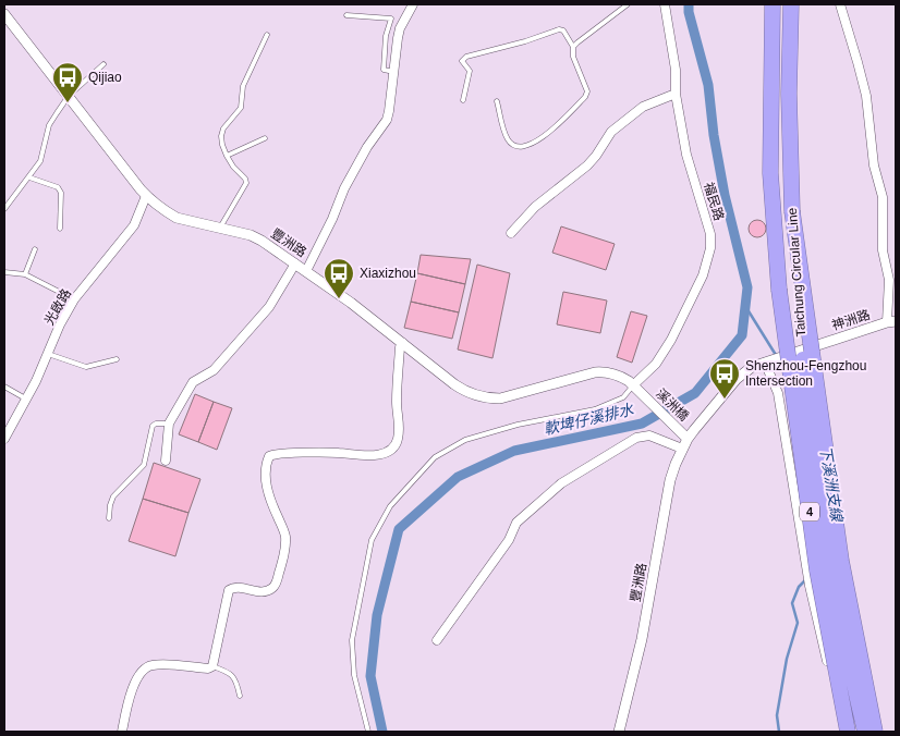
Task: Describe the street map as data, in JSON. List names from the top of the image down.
{
  "streets": {
    "highway": ["Taichung Circular Line", "4"],
    "street": [
      "福民路",
      "豐洲路",
      "光啟路",
      "神洲路",
      "溪洲橋"
    ]
  },
  "crossings": [
    ["福民路", "豐洲路"],
    ["福民路", "溪洲橋"],
    ["豐洲路", "光啟路"],
    ["豐洲路", "神洲路"],
    ["豐洲路", "溪洲橋"],
    ["神洲路", "溪洲橋"]
  ],
  "water": ["軟埤仔溪排水", "下溪洲支線"],
  "places": {
    "bus stop": ["Qijiao", "Xiaxizhou", "Shenzhou-Fengzhou Intersection"]
  }
}
